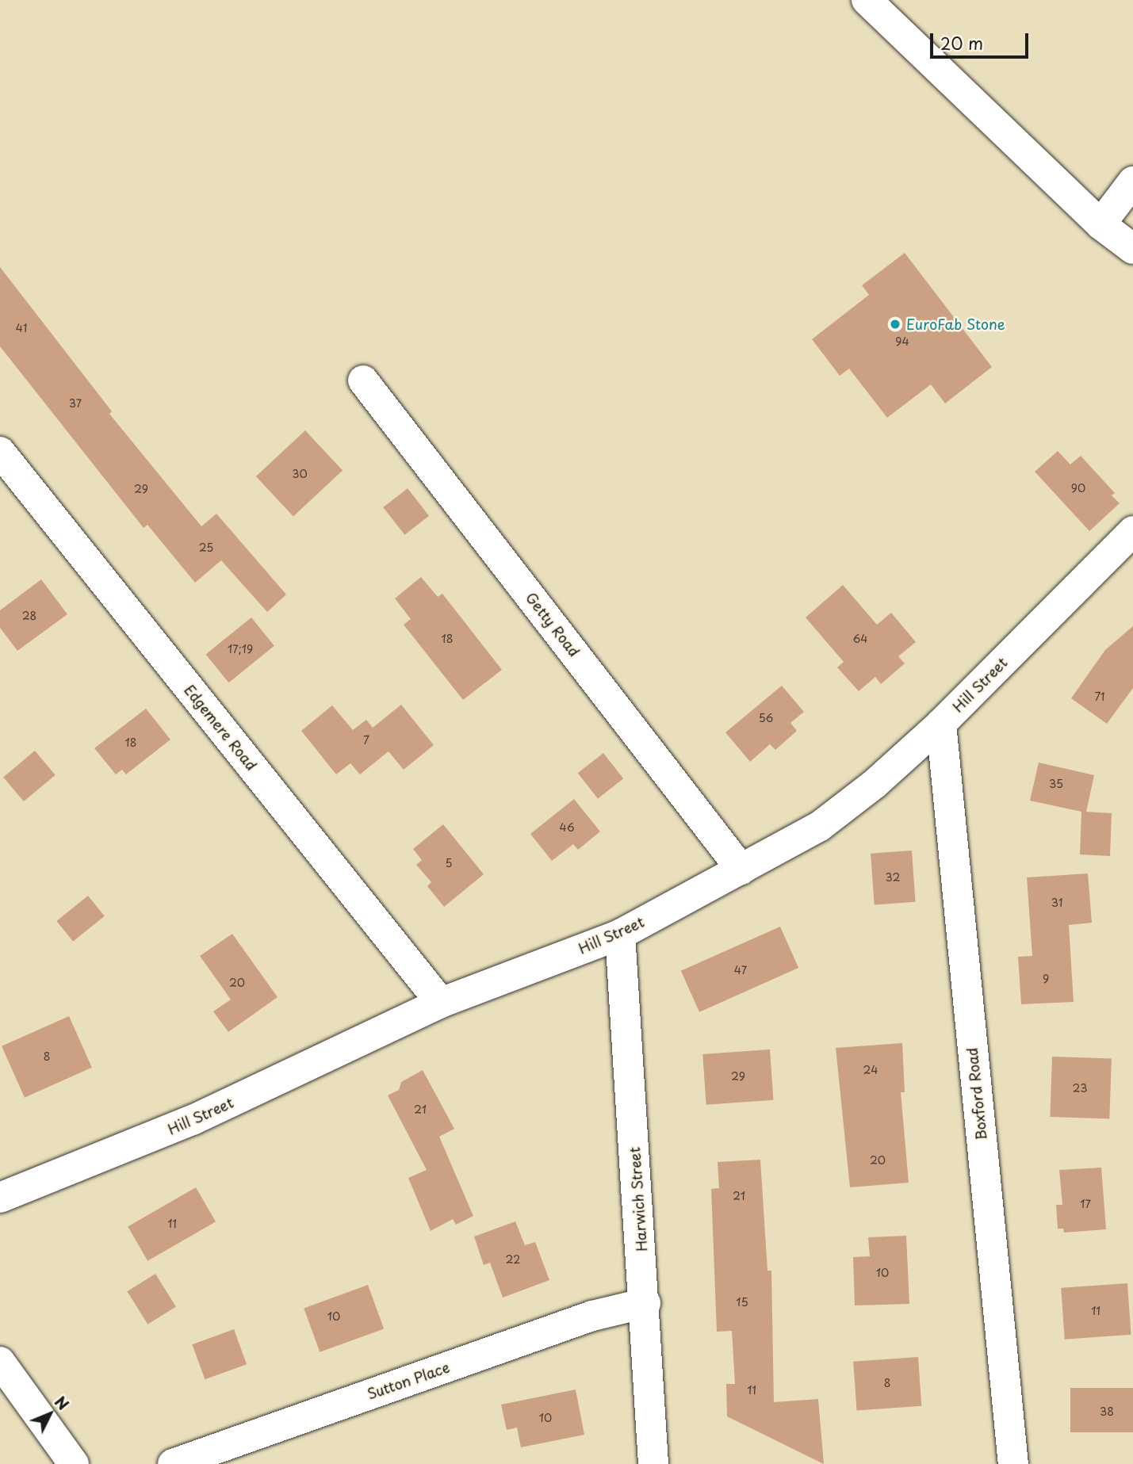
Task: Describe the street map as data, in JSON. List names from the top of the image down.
{
  "streets": {
    "street": [
      "Getty Road",
      "Hill Street",
      "Edgemere Road",
      "Boxford Road",
      "Harwich Street",
      "Sutton Place"
    ]
  },
  "crossings": [
    ["Getty Road", "Hill Street"],
    ["Hill Street", "Edgemere Road"],
    ["Hill Street", "Boxford Road"],
    ["Hill Street", "Harwich Street"],
    ["Harwich Street", "Sutton Place"]
  ],
  "places": ["EuroFab Stone"],
  "house_numbers": [
    "41",
    "94",
    "37",
    "30",
    "90",
    "29",
    "25",
    "28",
    "18",
    "64",
    "17;19",
    "71",
    "56",
    "7",
    "18",
    "35",
    "46",
    "5",
    "32",
    "31",
    "47",
    "9",
    "20",
    "8",
    "24",
    "29",
    "23",
    "21",
    "20",
    "21",
    "17",
    "11",
    "22",
    "10",
    "15",
    "11",
    "10",
    "8",
    "11",
    "38",
    "10"
  ],
  "scale_bar": "20 m",
  "north": "top right"
}
